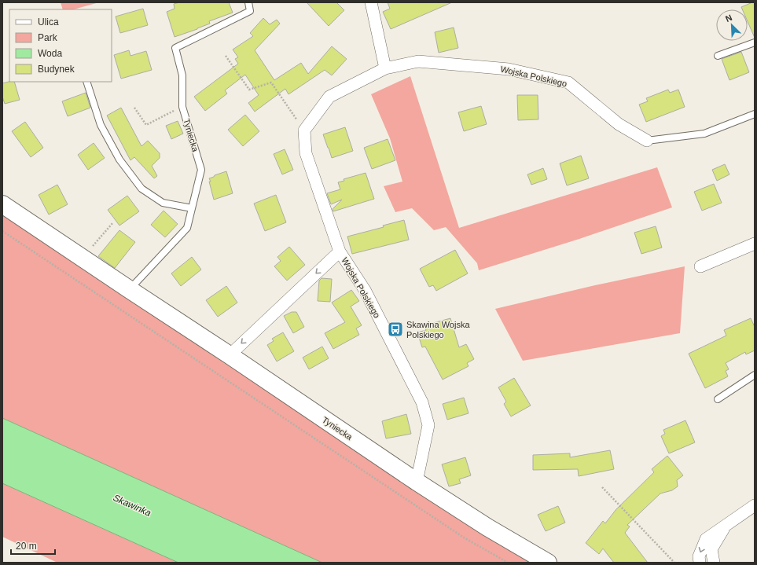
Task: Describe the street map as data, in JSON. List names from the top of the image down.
{
  "streets": {
    "street": ["Wojska Polskiego", "Tyniecka"]
  },
  "crossings": [
    ["Wojska Polskiego", "Tyniecka"]
  ],
  "water": ["Skawinka"],
  "places": {
    "bus stop": ["Skawina Wojska Polskiego"]
  },
  "legend": [
    "Ulica",
    "Park",
    "Woda",
    "Budynek"
  ],
  "scale_bar": "20 m",
  "north": "top left"
}
